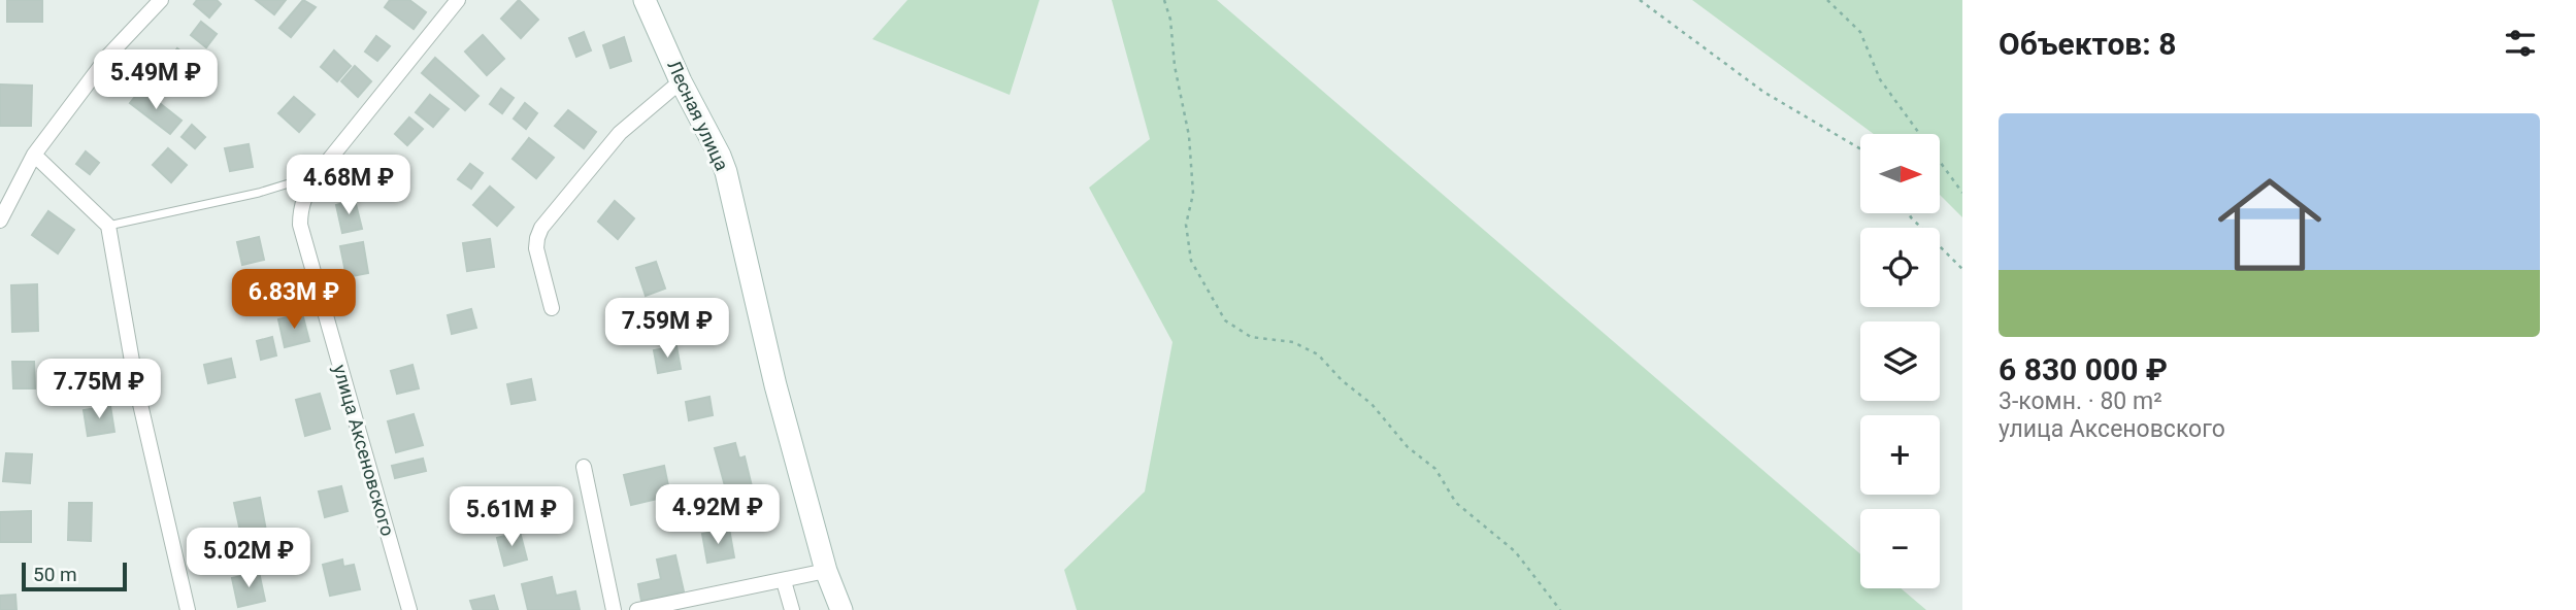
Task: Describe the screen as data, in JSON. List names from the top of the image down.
{
  "streets": {
    "main road": ["Лесная улица"],
    "street": ["улица Аксеновского"]
  },
  "scale_bar": "50 m",
  "north": "right",
  "page": {
    "heading": "Объектов: 8",
    "price": [
      "5.49M ₽",
      "4.68M ₽",
      "6.83M ₽",
      "7.59M ₽",
      "7.75M ₽",
      "4.92M ₽",
      "5.61M ₽",
      "5.02M ₽"
    ],
    "list": [
      {
        "name": "6 830 000 ₽",
        "note": "3-комн. · 80 m² · улица Аксеновского"
      }
    ],
    "map_buttons": ["+", "−"],
    "scale": "50 m"
  }
}
